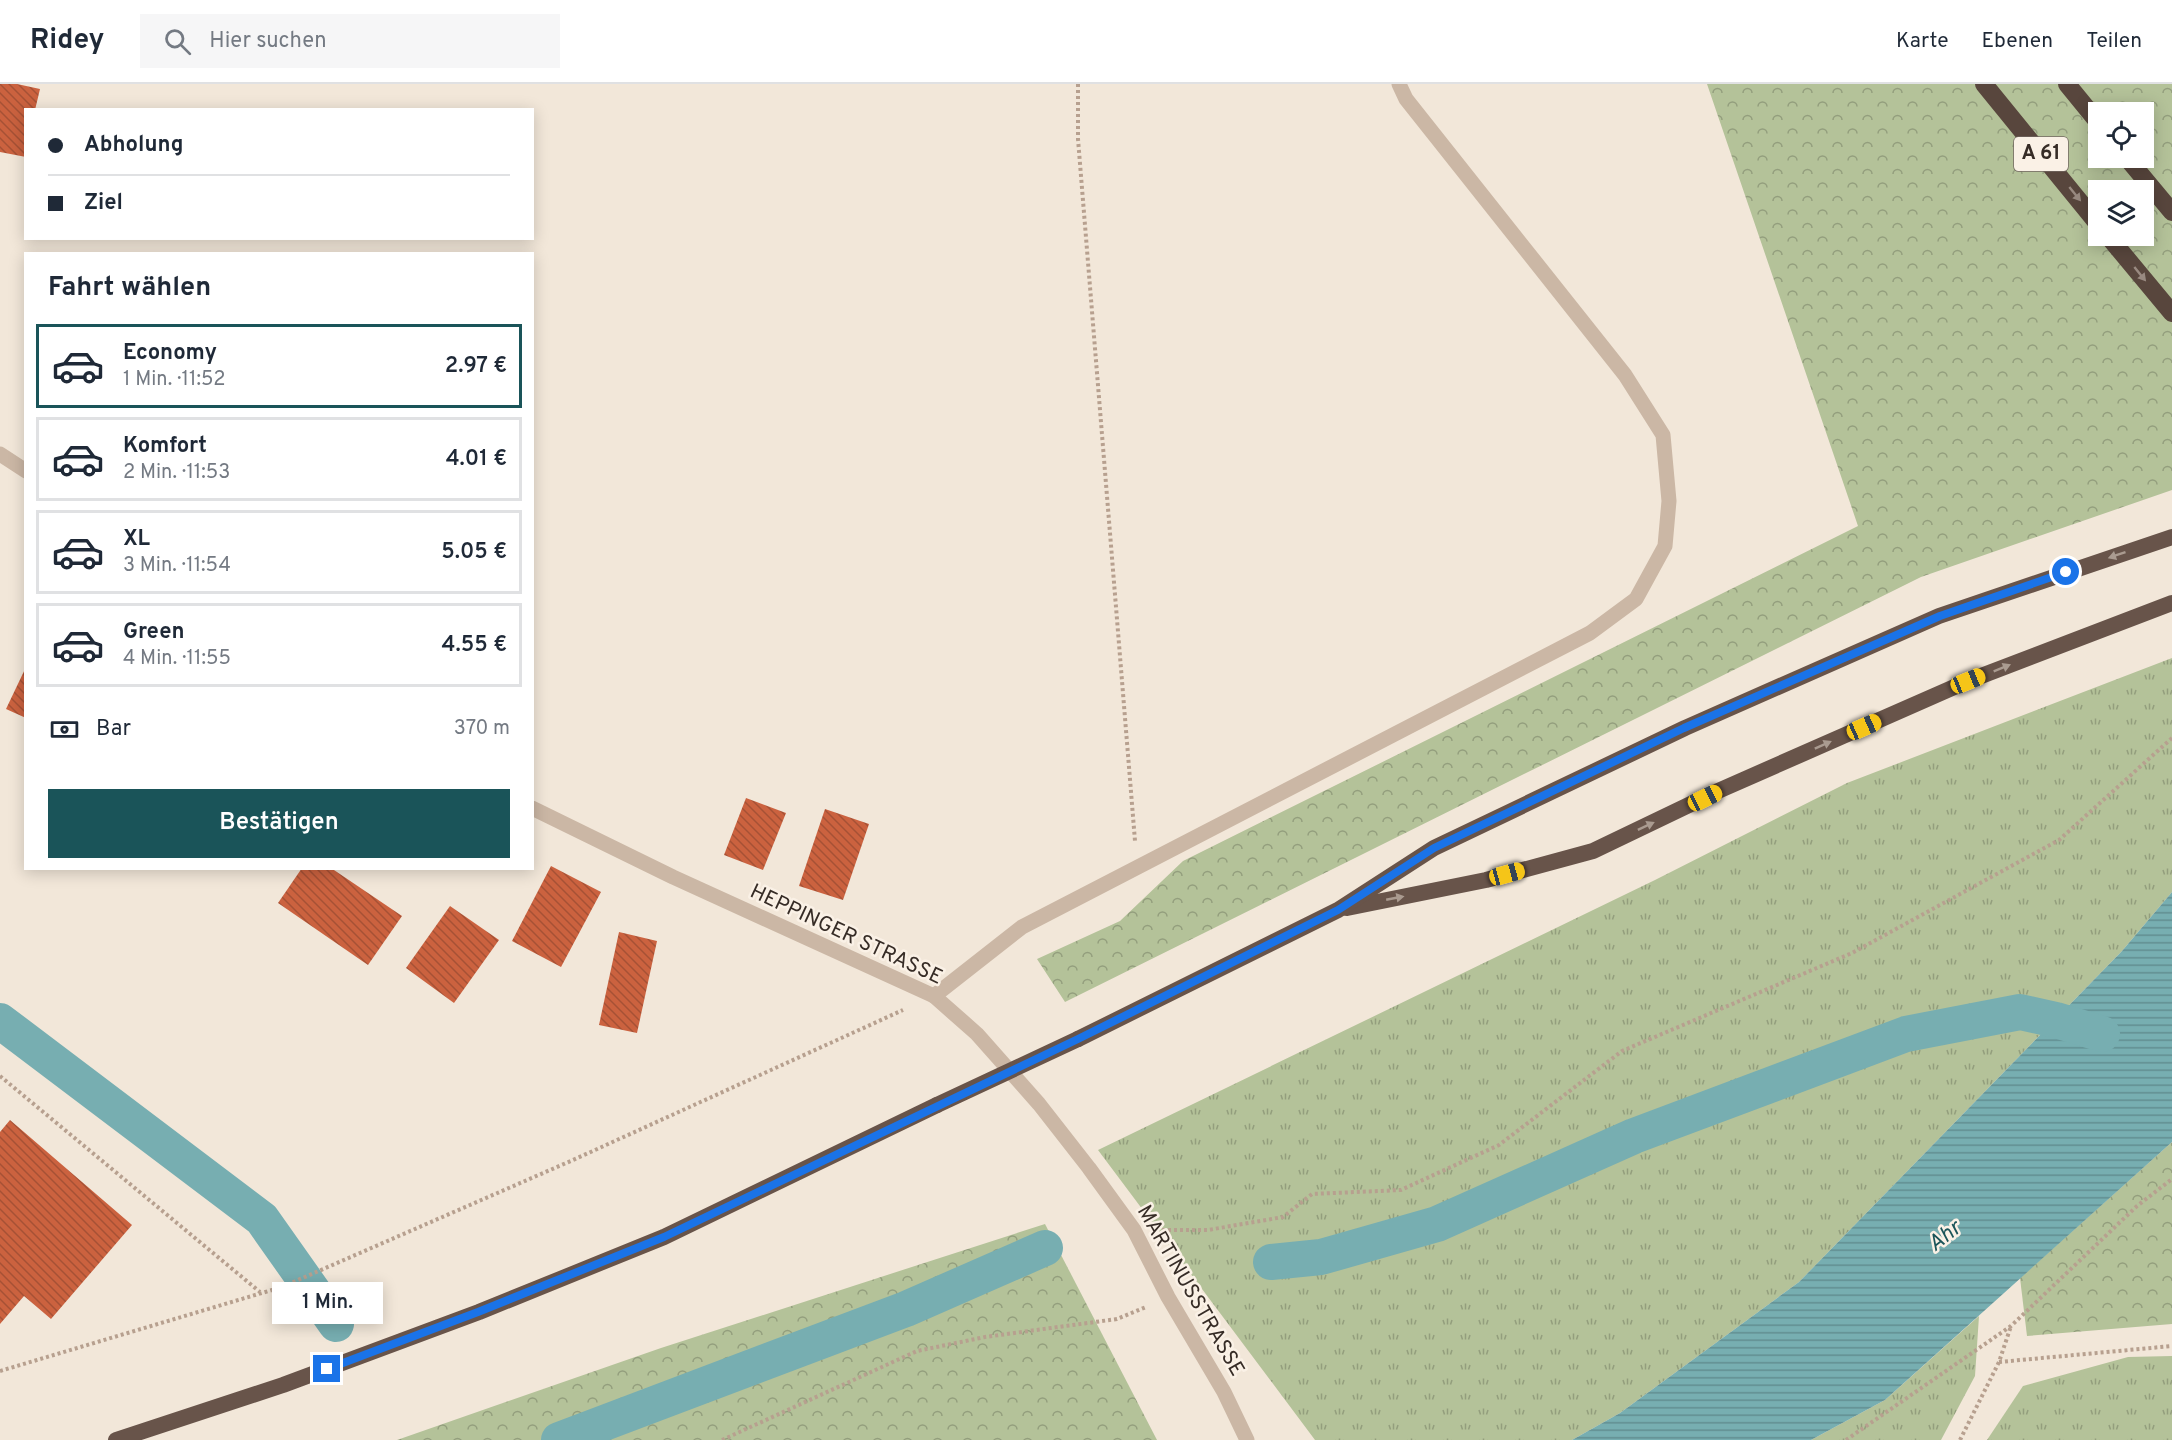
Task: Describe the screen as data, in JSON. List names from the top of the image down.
{
  "streets": {
    "highway": ["A 61"],
    "street": ["HEPPINGER STRASSE", "MARTINUSSTRASSE"]
  },
  "crossings": [
    ["HEPPINGER STRASSE", "MARTINUSSTRASSE"]
  ],
  "water": ["Ahr"],
  "page": {
    "header": "Ridey",
    "search": "Hier suchen",
    "nav": ["Karte", "Ebenen", "Teilen"],
    "banner": ["Abholung", "Ziel"],
    "heading": "Fahrt wählen",
    "list": [
      {
        "name": "Economy",
        "note": "1 Min. · 11:52",
        "value": "2.97 €"
      },
      {
        "name": "Komfort",
        "note": "2 Min. · 11:53",
        "value": "4.01 €"
      },
      {
        "name": "XL",
        "note": "3 Min. · 11:54",
        "value": "5.05 €"
      },
      {
        "name": "Green",
        "note": "4 Min. · 11:55",
        "value": "4.55 €"
      }
    ],
    "pay": ["Bar", "370 m"],
    "buttons": "Bestätigen",
    "bubble": "1 Min."
  }
}
